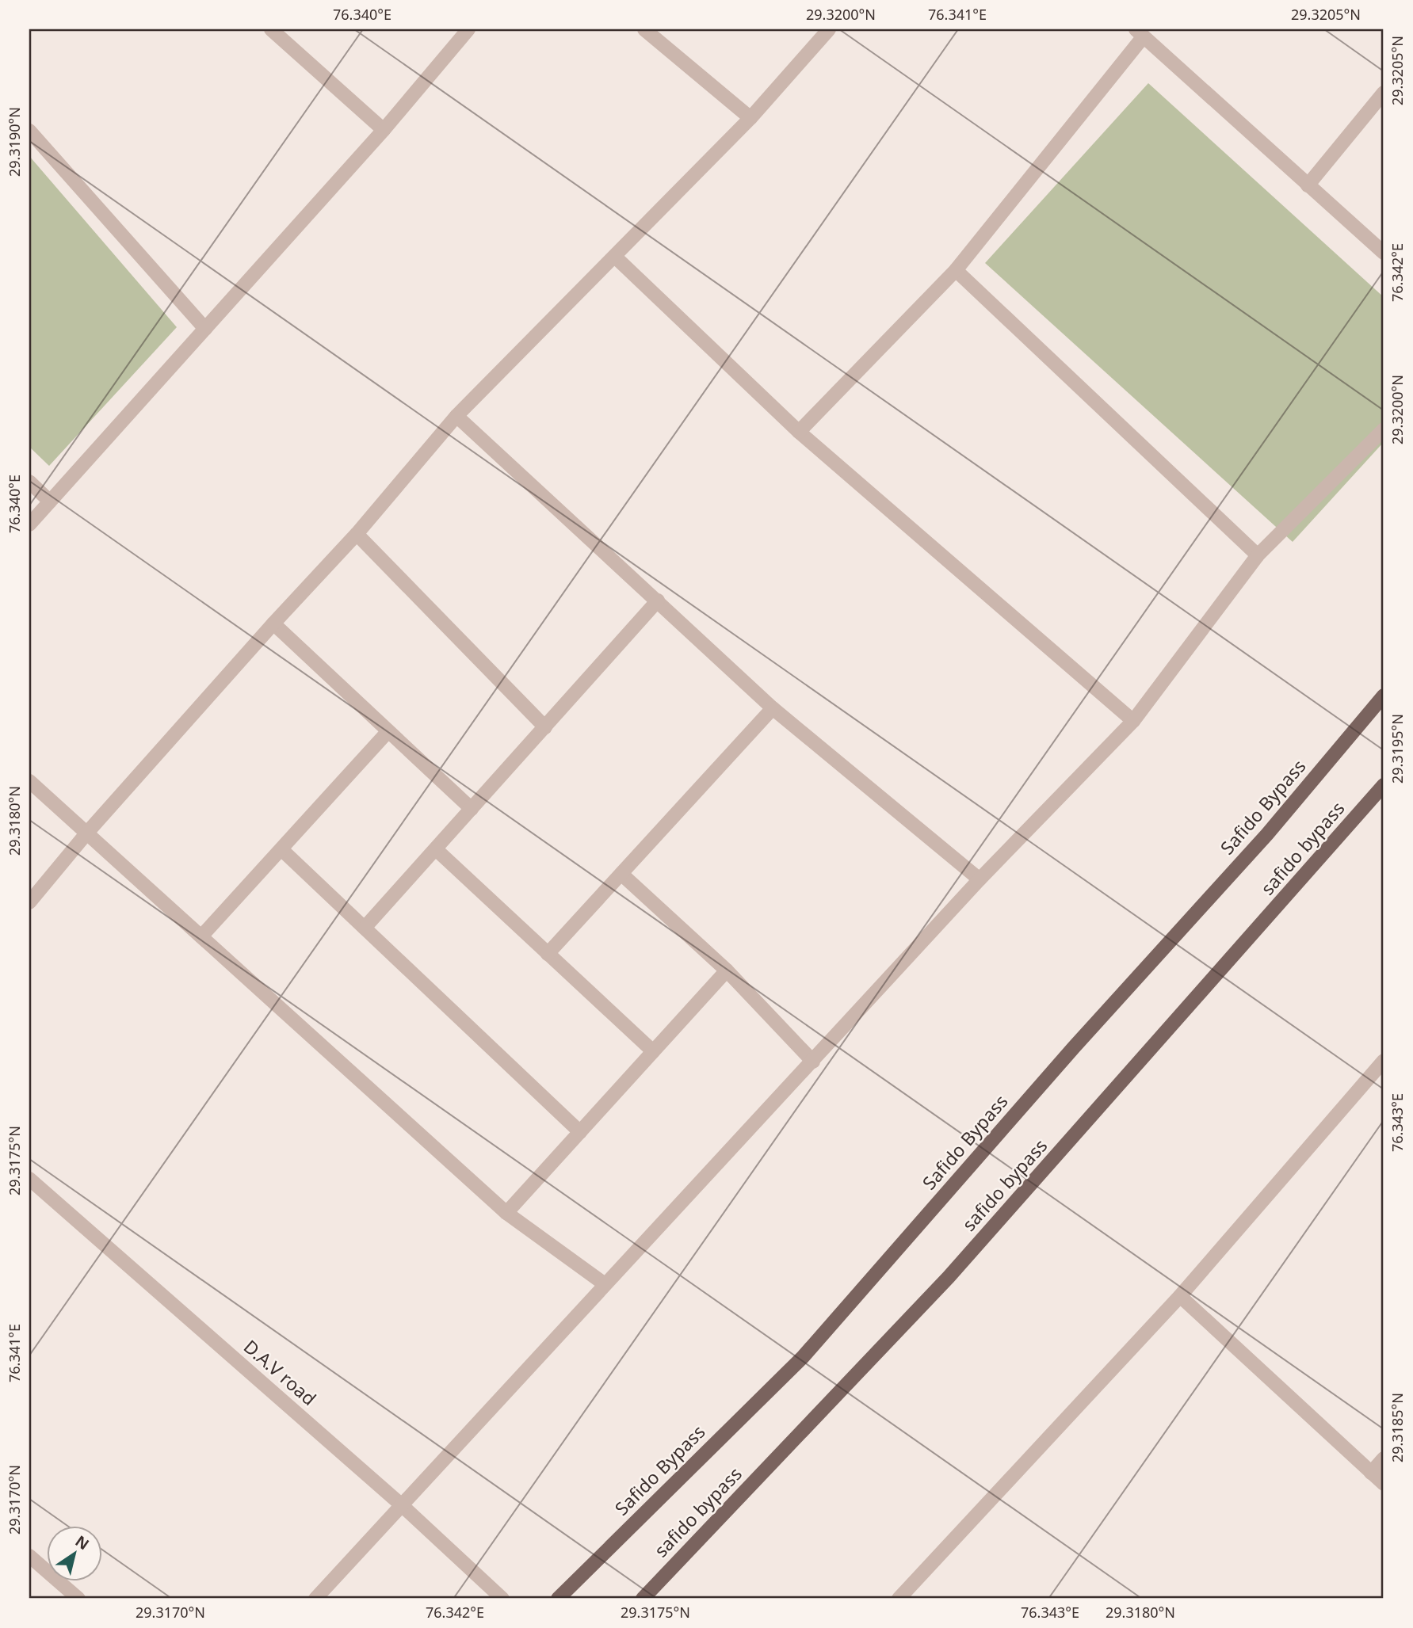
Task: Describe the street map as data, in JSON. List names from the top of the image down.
{
  "streets": {
    "main road": ["Safido Bypass", "safido bypass"],
    "street": ["D.A.V road"]
  },
  "north": "top right",
  "coordinates": [
    "76.340°E",
    "29.3200°N",
    "76.341°E",
    "29.3205°N",
    "29.3190°N",
    "76.342°E",
    "29.3195°N",
    "29.3180°N",
    "76.343°E",
    "29.3175°N",
    "29.3185°N",
    "29.3170°N"
  ]
}
